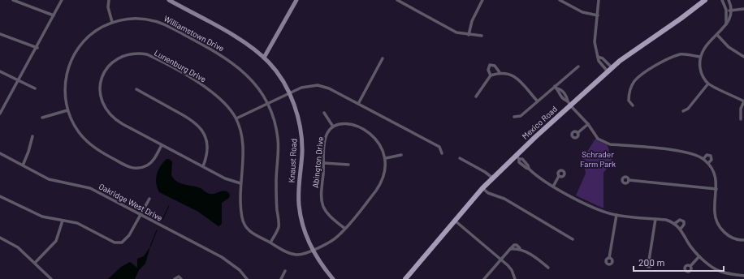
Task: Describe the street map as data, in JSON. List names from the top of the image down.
{
  "streets": {
    "main road": ["Mexico Road", "Knaust Road"],
    "street": [
      "Williamstown Drive",
      "Lunenburg Drive",
      "Abington Drive",
      "Oakridge West Drive"
    ]
  },
  "crossings": [
    ["Williamstown Drive", "Lunenburg Drive"],
    ["Lunenburg Drive", "Knaust Road"]
  ],
  "parks": ["Schrader Farm Park"],
  "scale_bar": "200 m"
}
